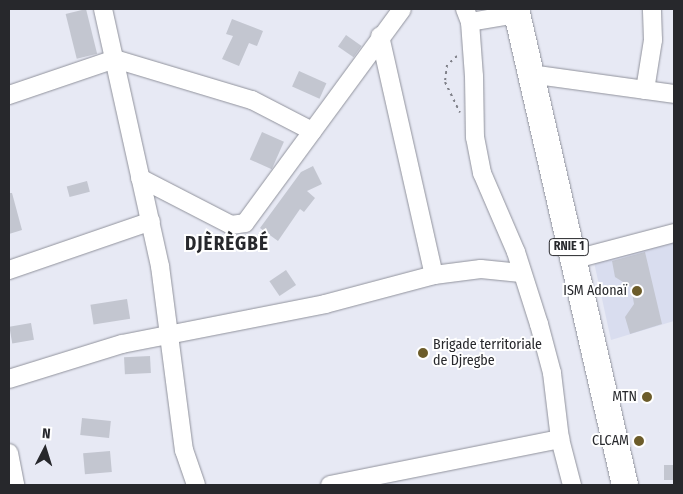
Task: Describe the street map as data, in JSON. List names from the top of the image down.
{
  "streets": {
    "highway": ["RNIE 1"]
  },
  "districts": ["DJÈRÈGBÉ"],
  "places": [
    "ISM Adonaï",
    "Brigade territoriale de Djregbe",
    "MTN",
    "CLCAM"
  ],
  "north": "top"
}
